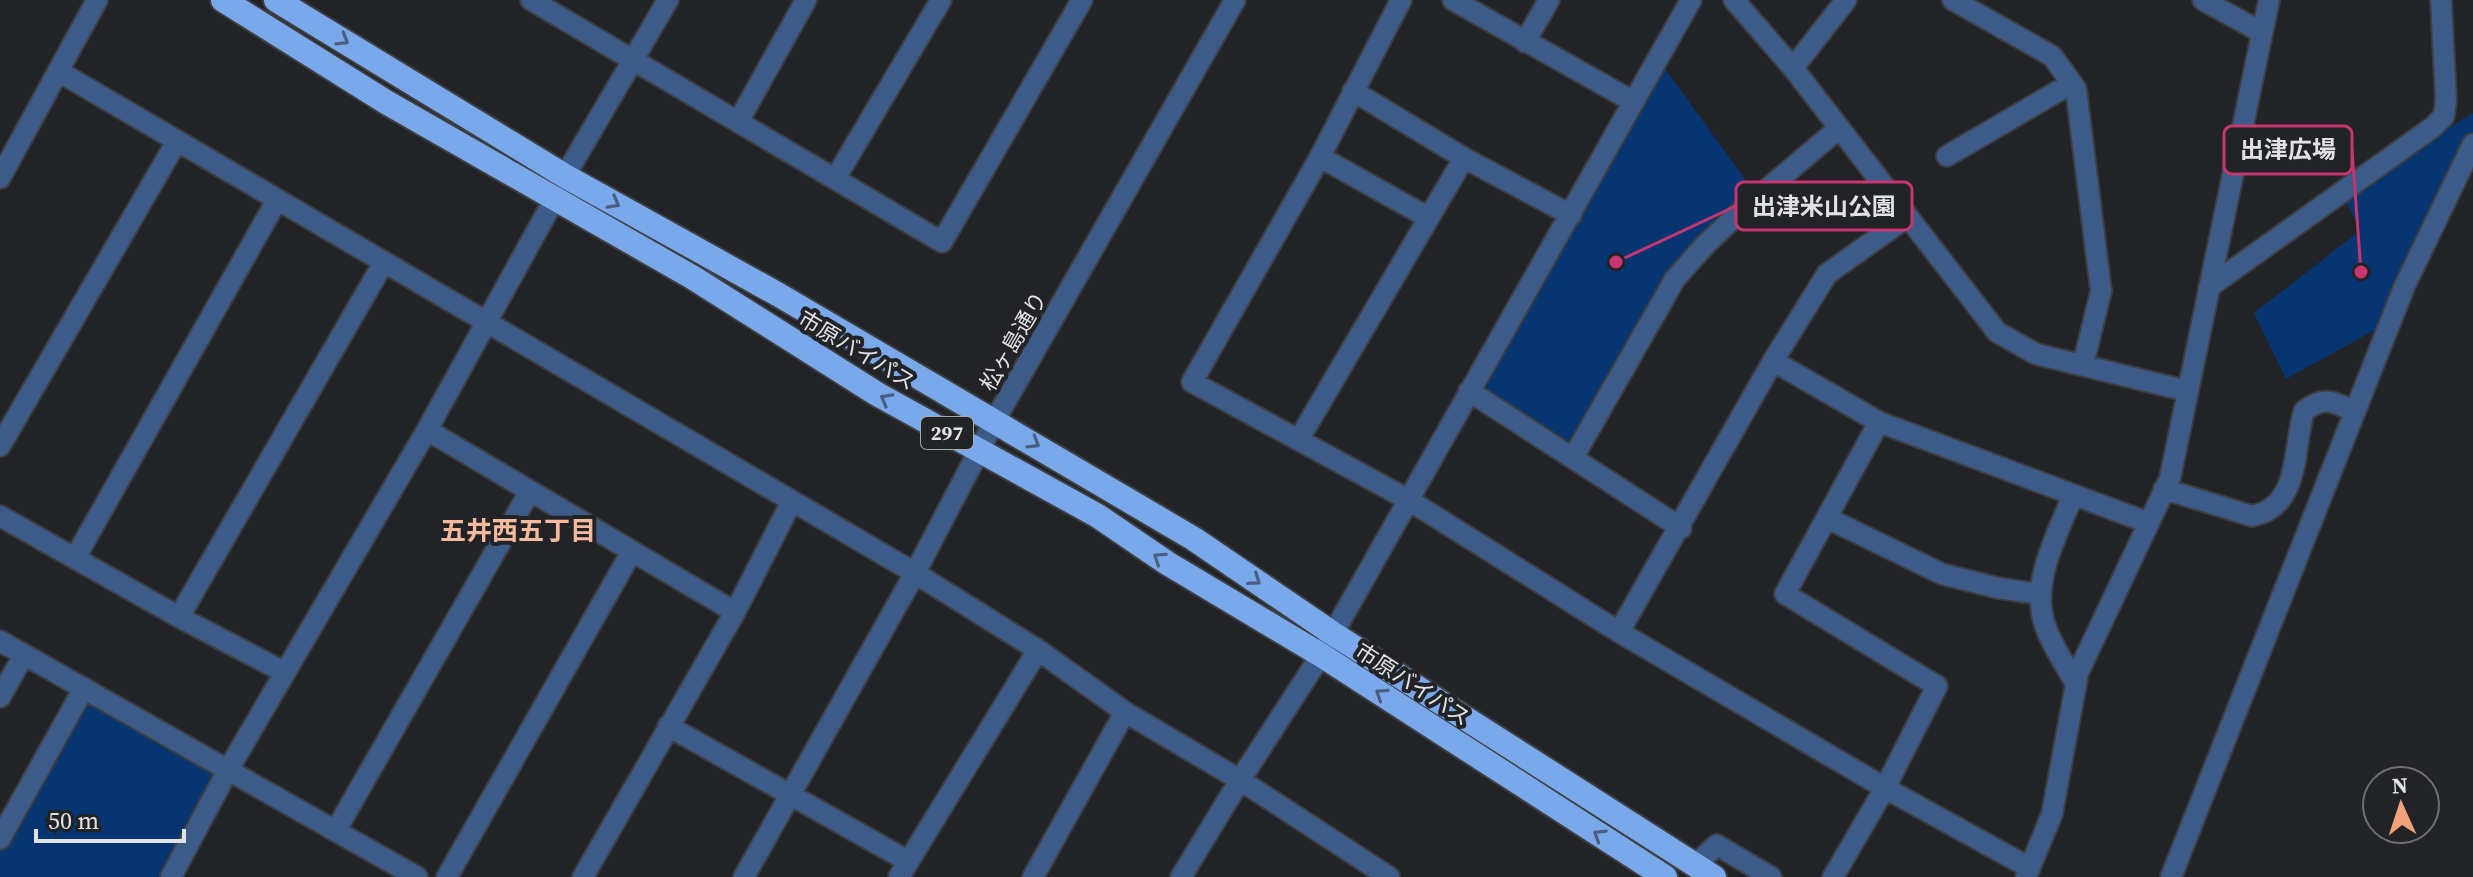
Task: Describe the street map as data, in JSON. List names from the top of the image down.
{
  "streets": {
    "highway": ["市原バイパス", "297"],
    "street": ["松ヶ島通り"]
  },
  "crossings": [
    ["松ヶ島通り", "市原バイパス"]
  ],
  "districts": ["五井西五丁目"],
  "places": ["出津米山公園", "出津広場"],
  "scale_bar": "50 m",
  "north": "top"
}
